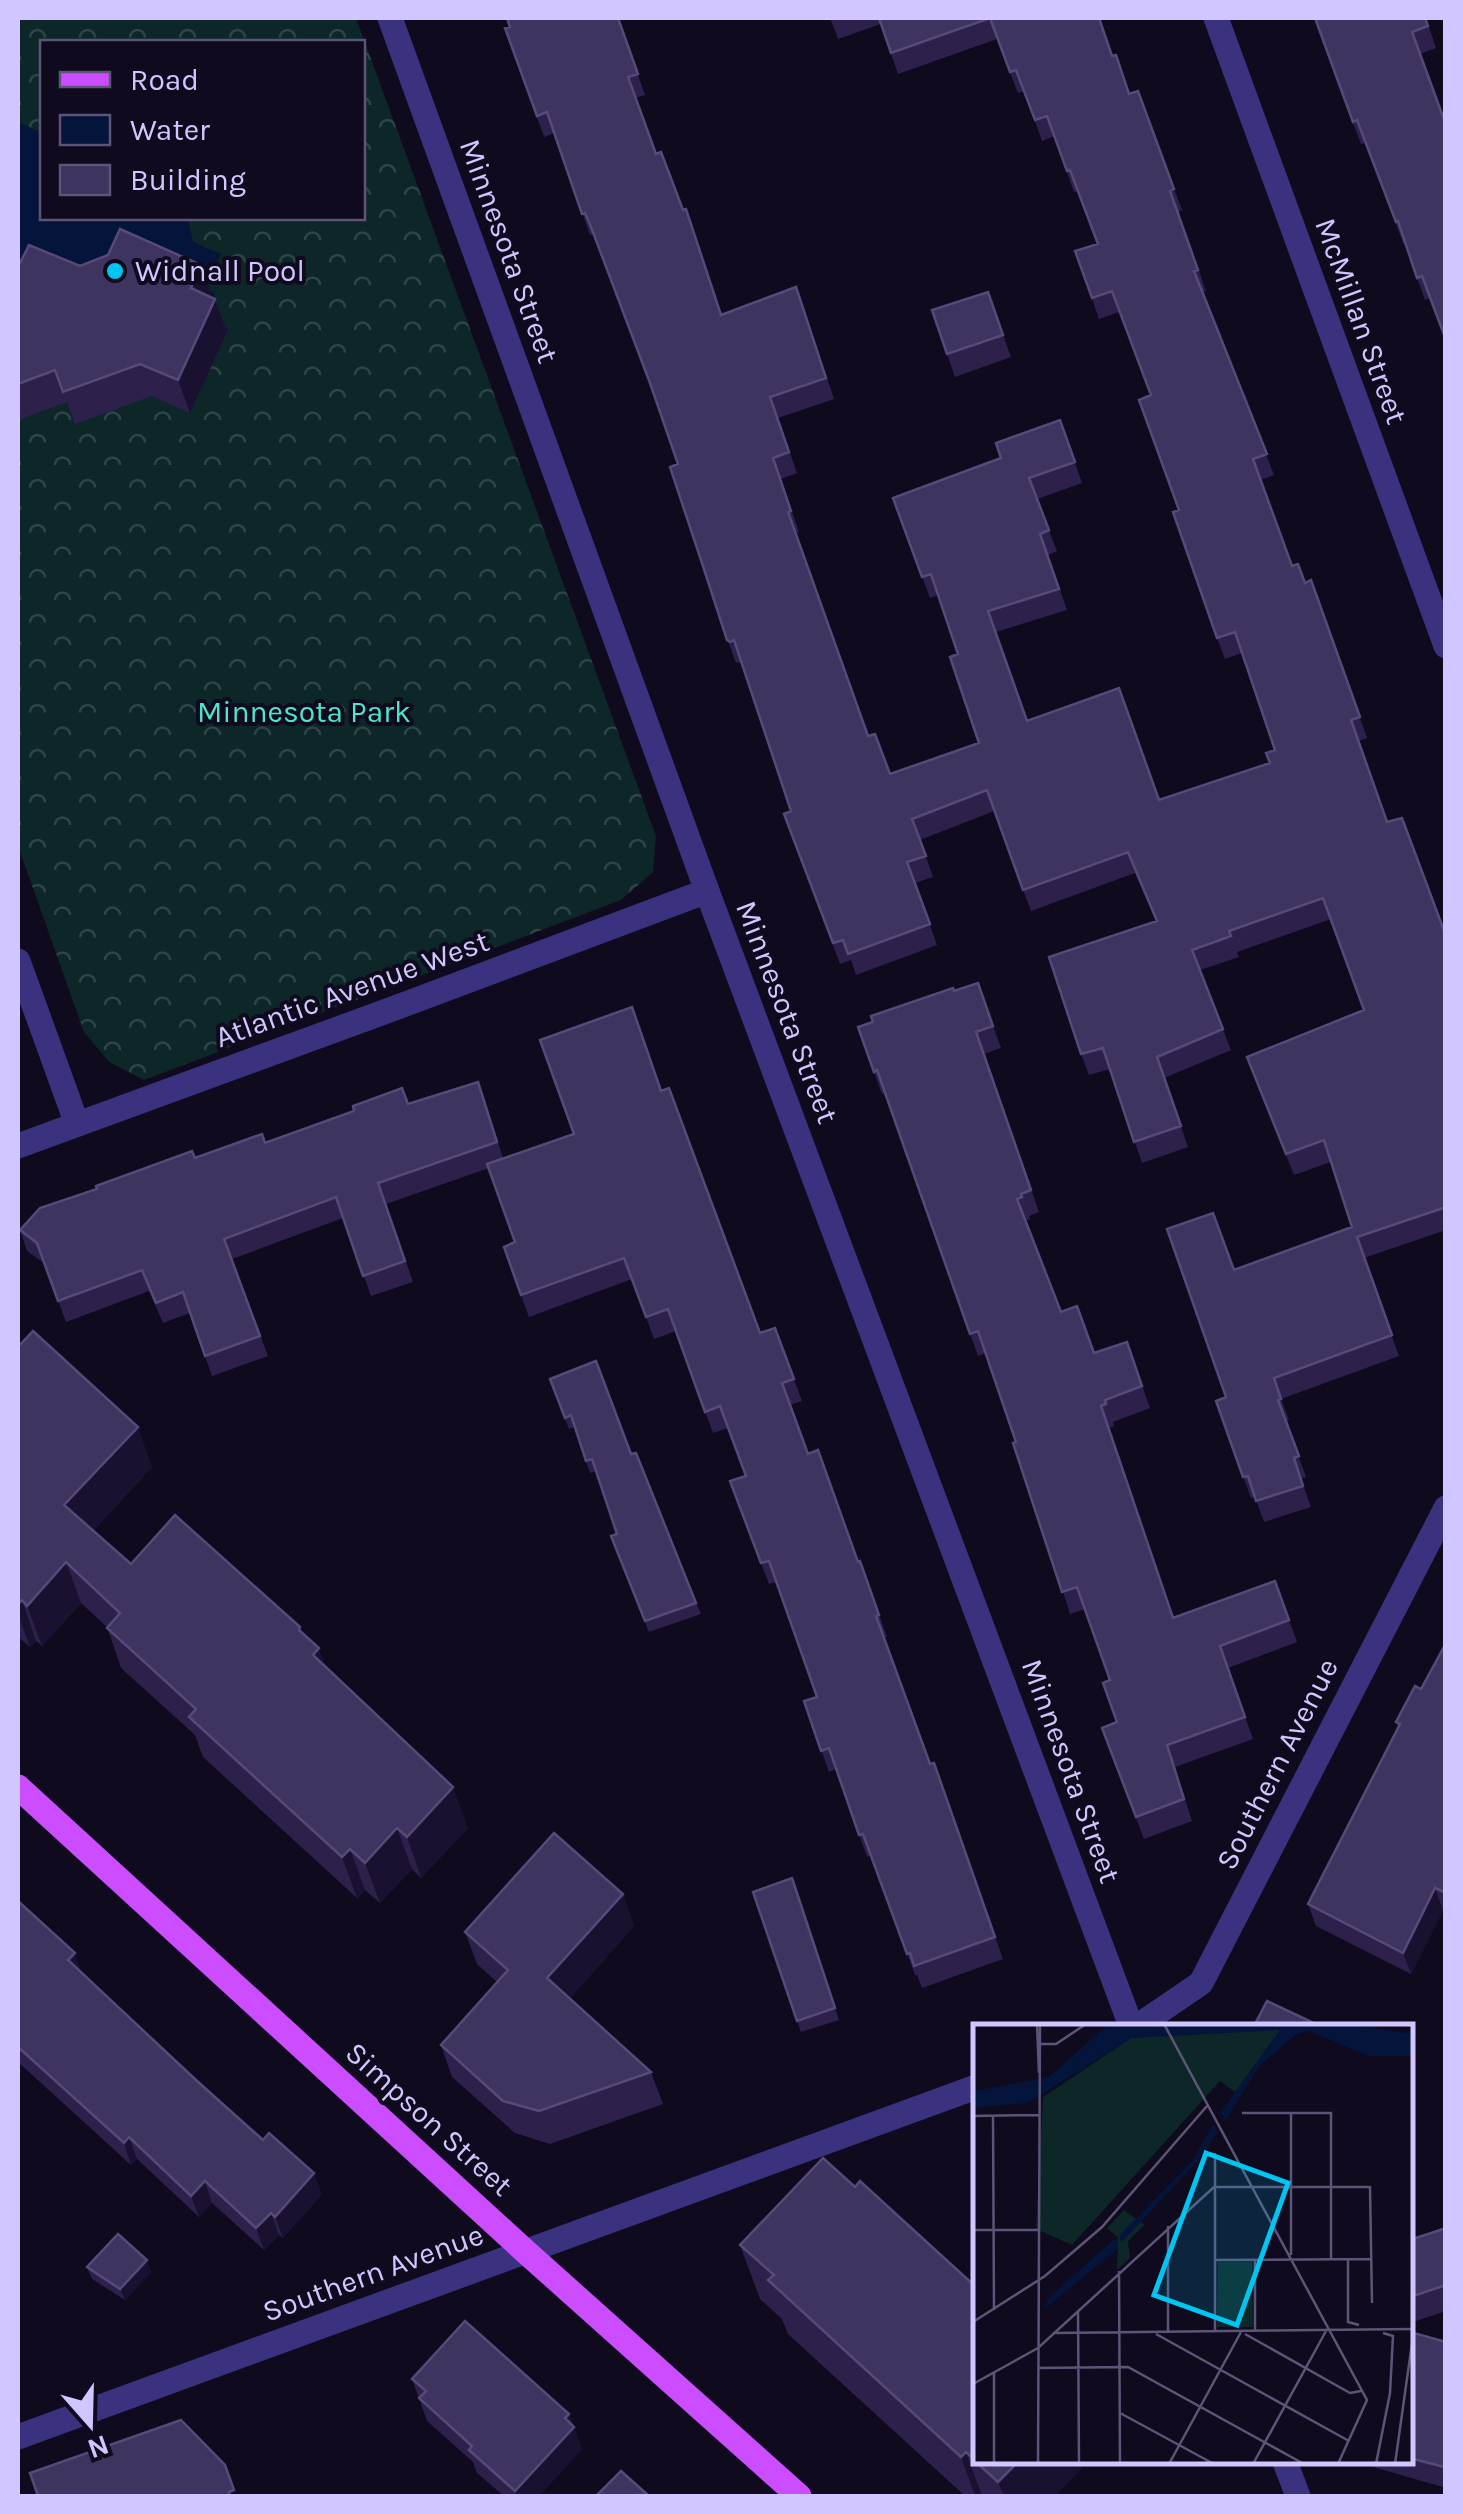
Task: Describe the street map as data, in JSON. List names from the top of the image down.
{
  "streets": {
    "main road": ["Simpson Street"],
    "street": [
      "Minnesota Street",
      "McMillan Street",
      "Atlantic Avenue West",
      "Southern Avenue"
    ]
  },
  "crossings": [
    ["Minnesota Street", "Atlantic Avenue West"],
    ["Southern Avenue", "Simpson Street"]
  ],
  "parks": ["Minnesota Park"],
  "places": ["Widnall Pool"],
  "legend": ["Road", "Water", "Building"],
  "north": "bottom"
}
